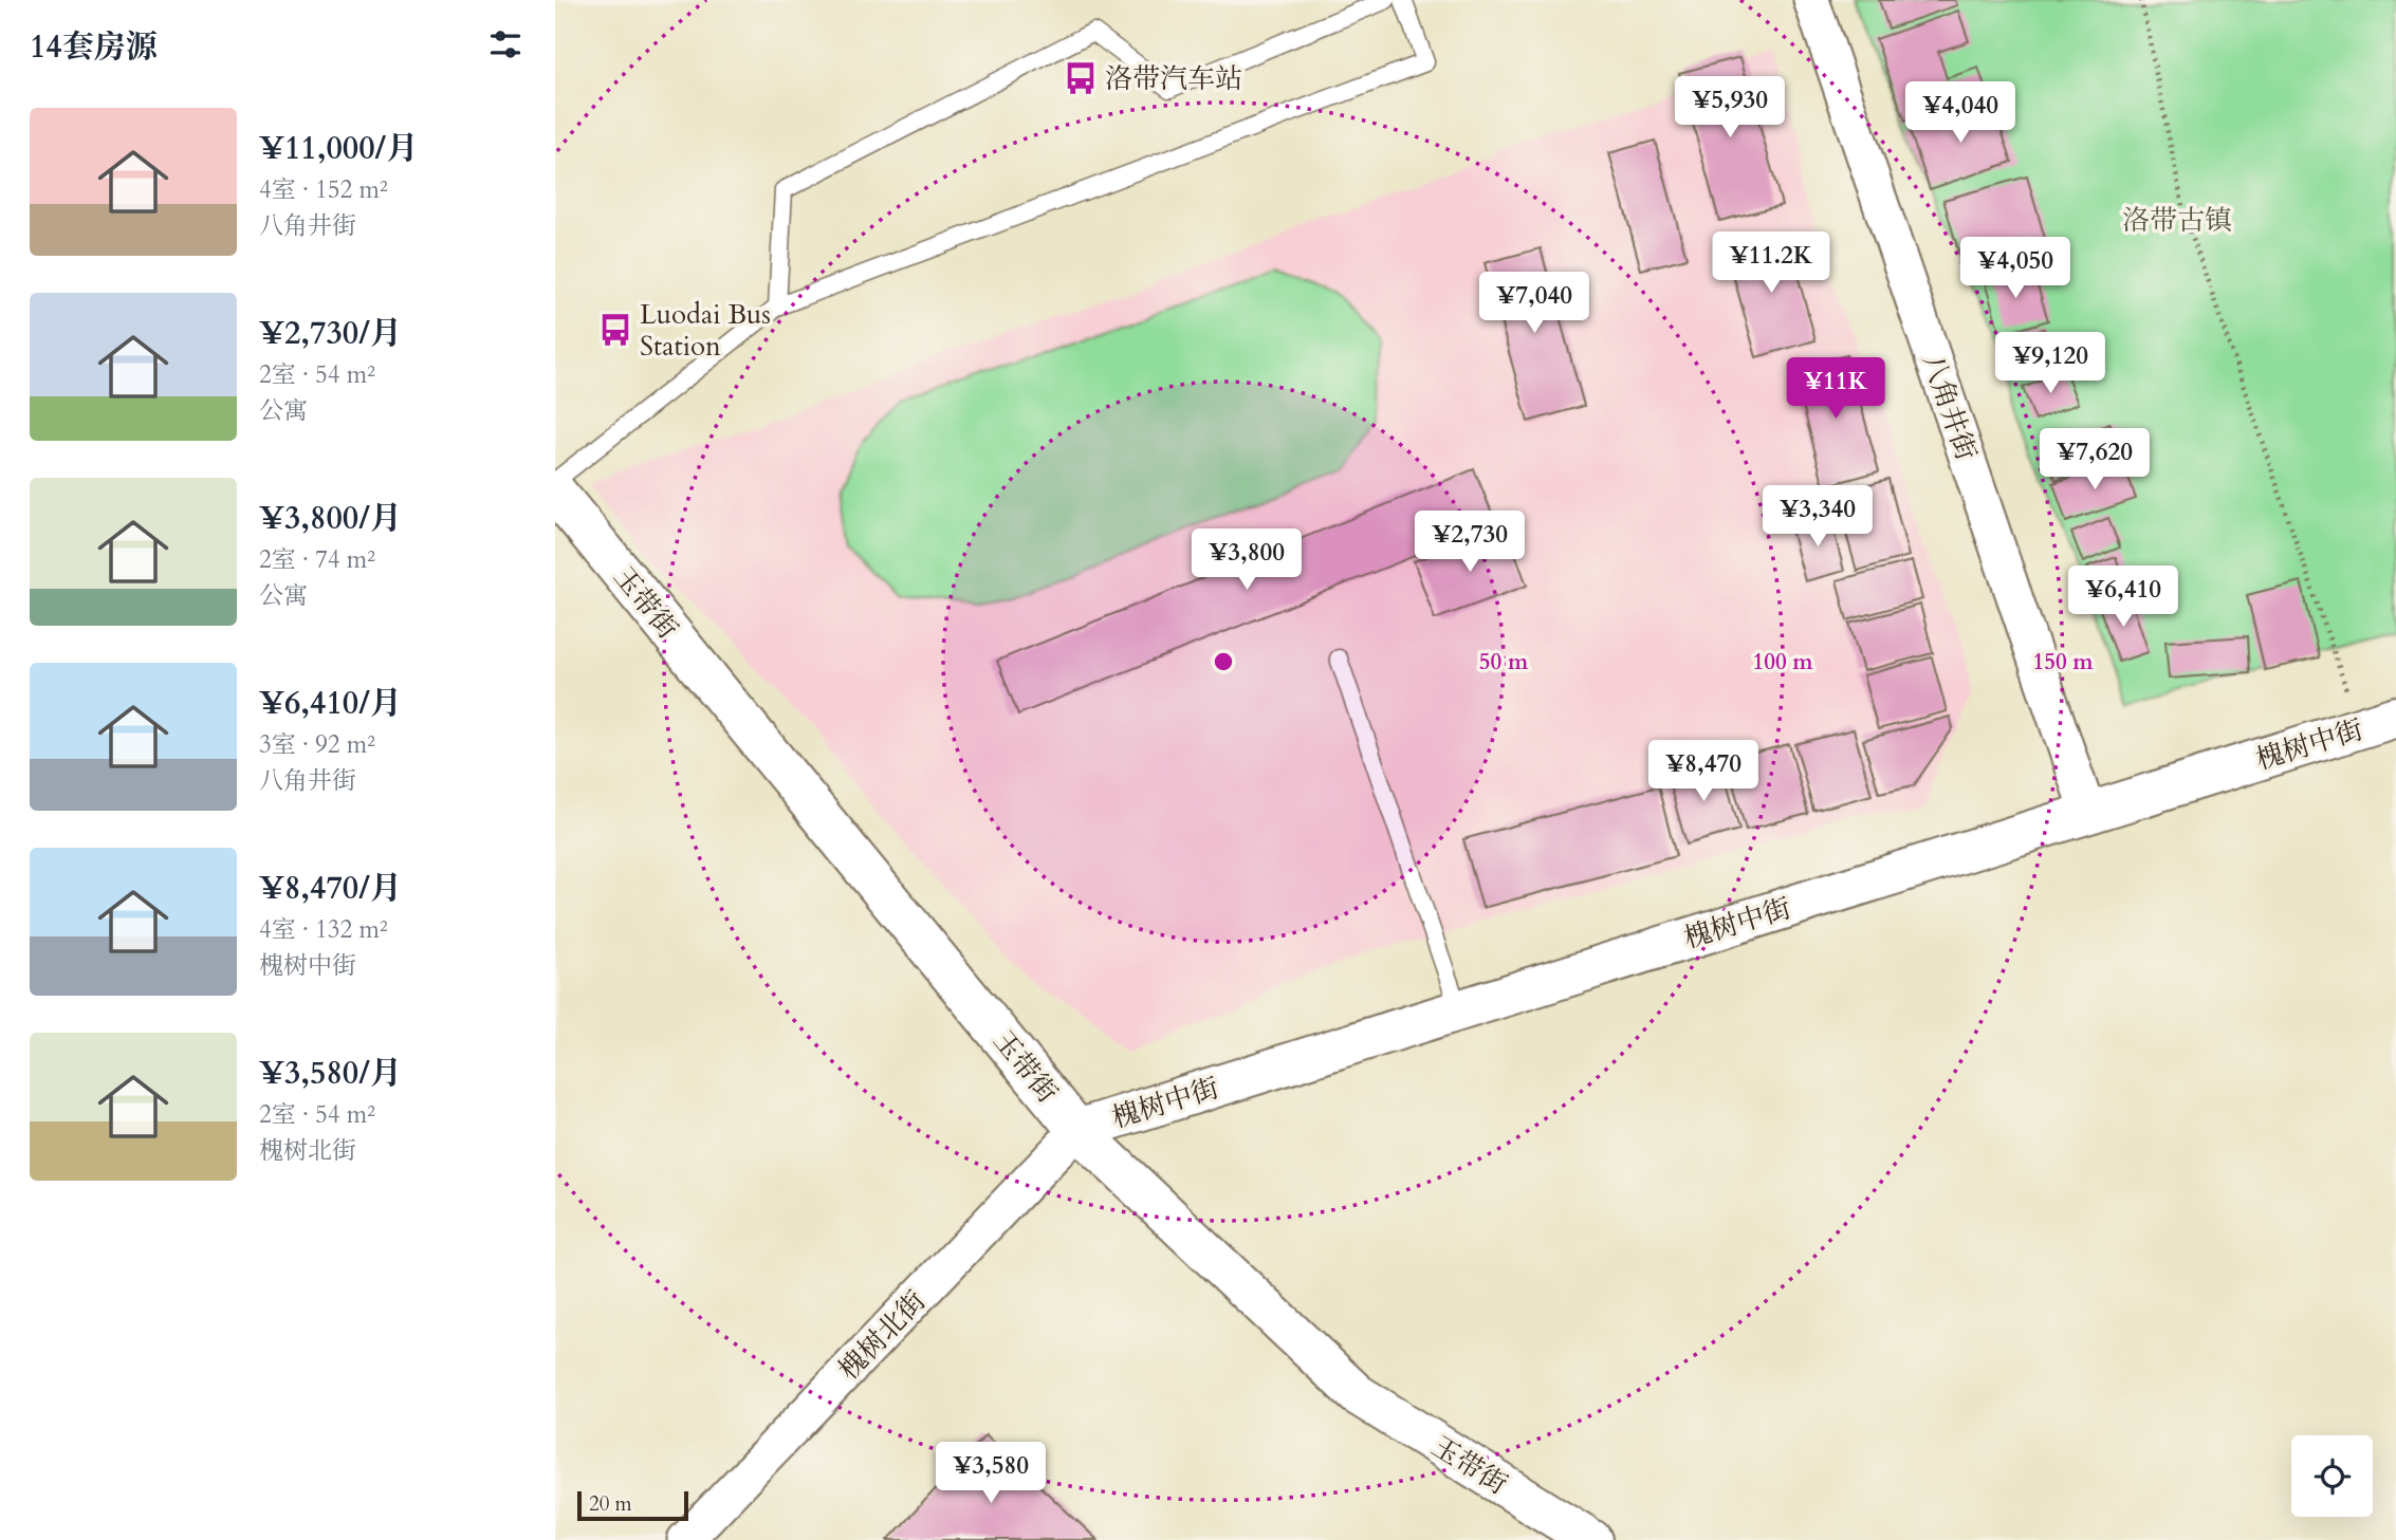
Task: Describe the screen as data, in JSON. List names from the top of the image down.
{
  "streets": {
    "street": [
      "八角井街",
      "玉带街",
      "槐树中街",
      "槐树北街"
    ]
  },
  "crossings": [
    ["八角井街", "槐树中街"],
    ["玉带街", "槐树中街"],
    ["玉带街", "槐树北街"],
    ["槐树中街", "槐树北街"]
  ],
  "parks": ["洛带古镇"],
  "places": {
    "bus stop": ["洛带汽车站", "Luodai Bus Station"]
  },
  "scale_bar": "20 m",
  "page": {
    "heading": "14套房源",
    "price": [
      "¥5,930",
      "¥4,040",
      "¥11.2K",
      "¥4,050",
      "¥7,040",
      "¥9,120",
      "¥11K",
      "¥7,620",
      "¥3,340",
      "¥2,730",
      "¥3,800",
      "¥6,410",
      "¥8,470",
      "¥3,580"
    ],
    "list": [
      {
        "name": "¥11,000/月",
        "note": "4室 · 152 m² · 八角井街"
      },
      {
        "name": "¥2,730/月",
        "note": "2室 · 54 m² · 公寓"
      },
      {
        "name": "¥3,800/月",
        "note": "2室 · 74 m² · 公寓"
      },
      {
        "name": "¥6,410/月",
        "note": "3室 · 92 m² · 八角井街"
      },
      {
        "name": "¥8,470/月",
        "note": "4室 · 132 m² · 槐树中街"
      },
      {
        "name": "¥3,580/月",
        "note": "2室 · 54 m² · 槐树北街"
      }
    ],
    "scale": "20 m"
  },
  "rings": ["50 m", "100 m", "150 m"]
}
